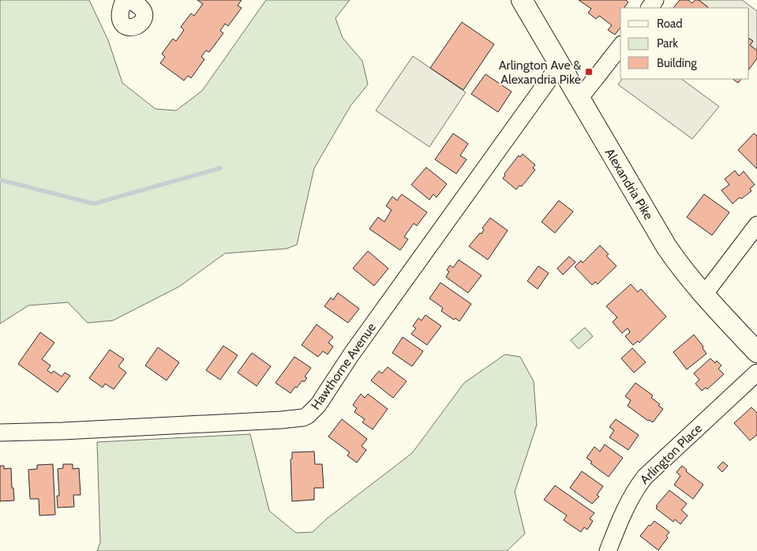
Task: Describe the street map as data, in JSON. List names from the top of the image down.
{
  "streets": {
    "main road": ["Alexandria Pike"],
    "street": ["Hawthorne Avenue", "Arlington Place"]
  },
  "crossings": [
    ["Alexandria Pike", "Hawthorne Avenue"]
  ],
  "places": {
    "transit": ["Arlington Ave & Alexandria Pike"]
  },
  "legend": ["Road", "Park", "Building"]
}
